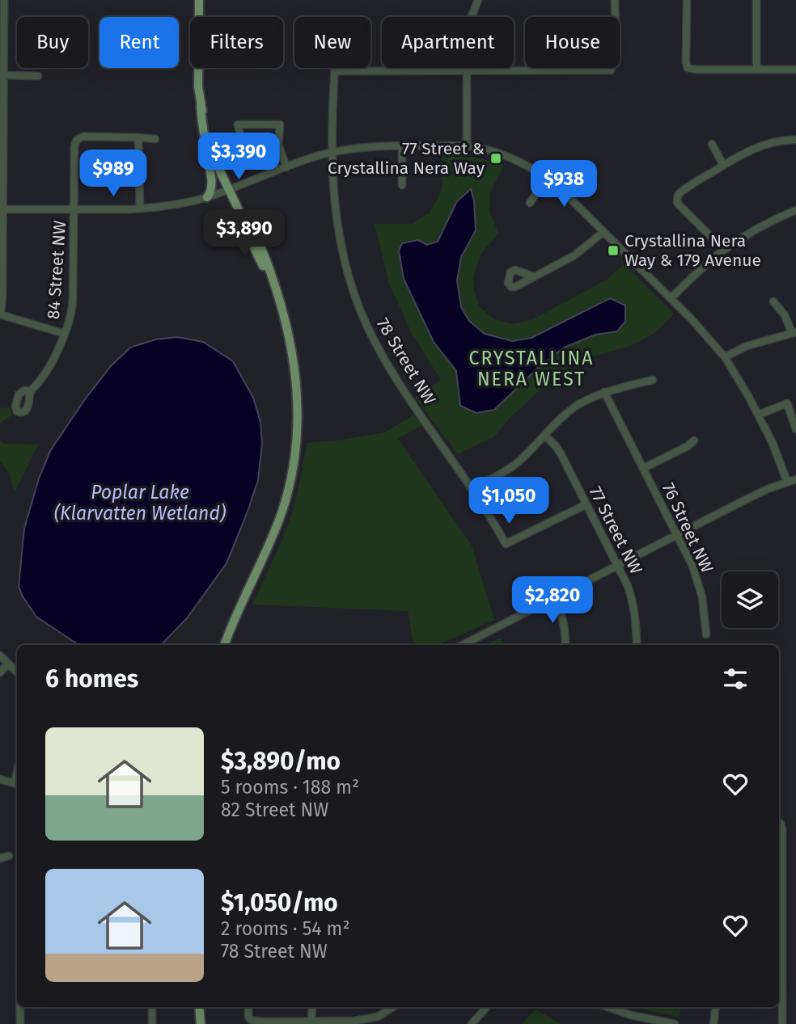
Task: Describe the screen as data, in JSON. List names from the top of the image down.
{
  "streets": {
    "street": [
      "84 Street NW",
      "78 Street NW",
      "76 Street NW",
      "77 Street NW"
    ]
  },
  "crossings": [
    ["78 Street NW", "77 Street NW"]
  ],
  "districts": ["CRYSTALLINA NERA WEST"],
  "water": ["Poplar Lake (Klarvatten Wetland)"],
  "places": {
    "transit": ["77 Street & Crystallina Nera Way", "Crystallina Nera Way & 179 Avenue"]
  },
  "page": {
    "chip": [
      "Buy",
      "Rent",
      "Filters",
      "New",
      "Apartment",
      "House"
    ],
    "price": [
      "$3,390",
      "$989",
      "$938",
      "$3,890",
      "$1,050",
      "$2,820"
    ],
    "heading": "6 homes",
    "list": [
      {
        "name": "$3,890/mo",
        "note": "5 rooms · 188 m² · 82 Street NW"
      },
      {
        "name": "$1,050/mo",
        "note": "2 rooms · 54 m² · 78 Street NW"
      }
    ]
  }
}
